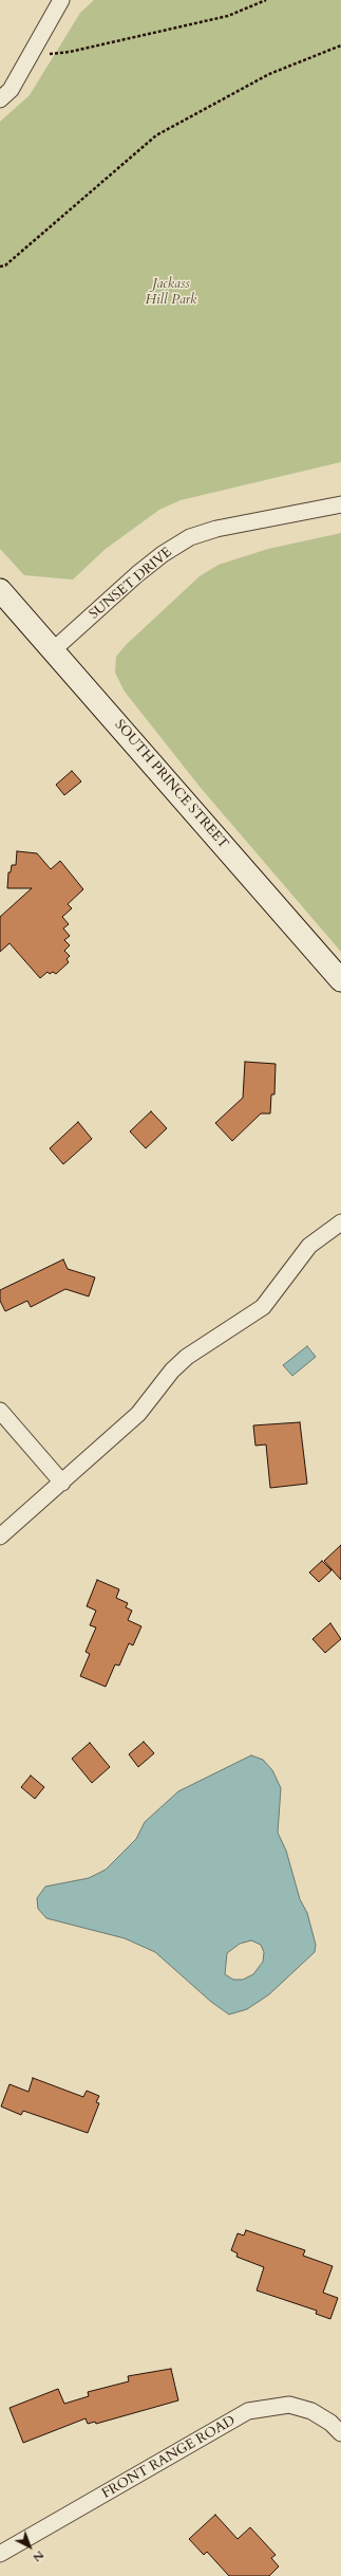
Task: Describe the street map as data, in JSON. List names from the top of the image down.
{
  "streets": {
    "street": ["SUNSET DRIVE", "SOUTH PRINCE STREET", "FRONT RANGE ROAD"]
  },
  "crossings": [
    ["SUNSET DRIVE", "SOUTH PRINCE STREET"]
  ],
  "parks": ["Jackass Hill Park"],
  "north": "bottom right"
}
